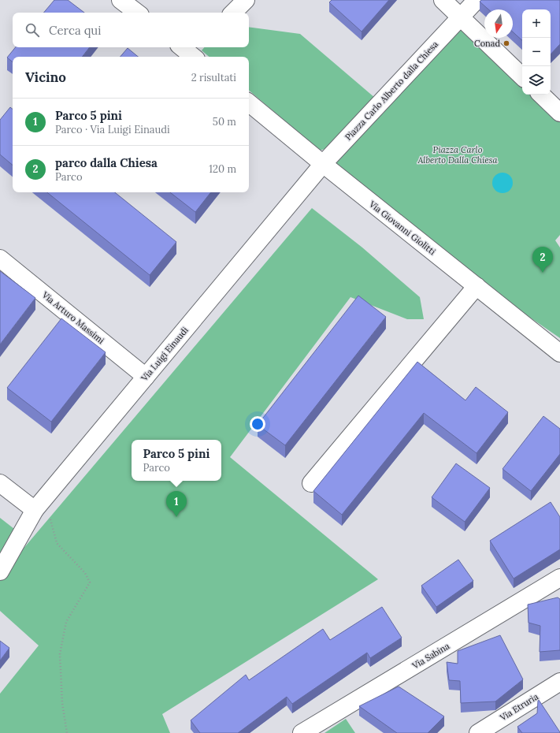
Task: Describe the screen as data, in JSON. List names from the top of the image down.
{
  "streets": {
    "street": [
      "Piazza Carlo Alberto dalla Chiesa",
      "Via Giovanni Giolitti",
      "Via Arturo Massimi",
      "Via Luigi Einaudi",
      "Via Sabina",
      "Via Etruria"
    ]
  },
  "crossings": [
    ["Piazza Carlo Alberto dalla Chiesa", "Via Giovanni Giolitti"],
    ["Piazza Carlo Alberto dalla Chiesa", "Via Luigi Einaudi"],
    ["Via Giovanni Giolitti", "Via Luigi Einaudi"],
    ["Via Arturo Massimi", "Via Luigi Einaudi"]
  ],
  "parks": ["Piazza Carlo Alberto Dalla Chiesa"],
  "places": ["Conad"],
  "north": "bottom",
  "page": {
    "map_buttons": ["+", "−"],
    "search": "Cerca qui",
    "heading": ["Vicino", "2 risultati"],
    "list": [
      {
        "mark": "1",
        "name": "Parco 5 pini",
        "note": "Parco · Via Luigi Einaudi",
        "value": "50 m"
      },
      {
        "mark": "2",
        "name": "parco dalla Chiesa",
        "note": "Parco",
        "value": "120 m"
      }
    ],
    "pins": ["2", "1"],
    "popup": ["Parco 5 pini", "Parco"]
  }
}
